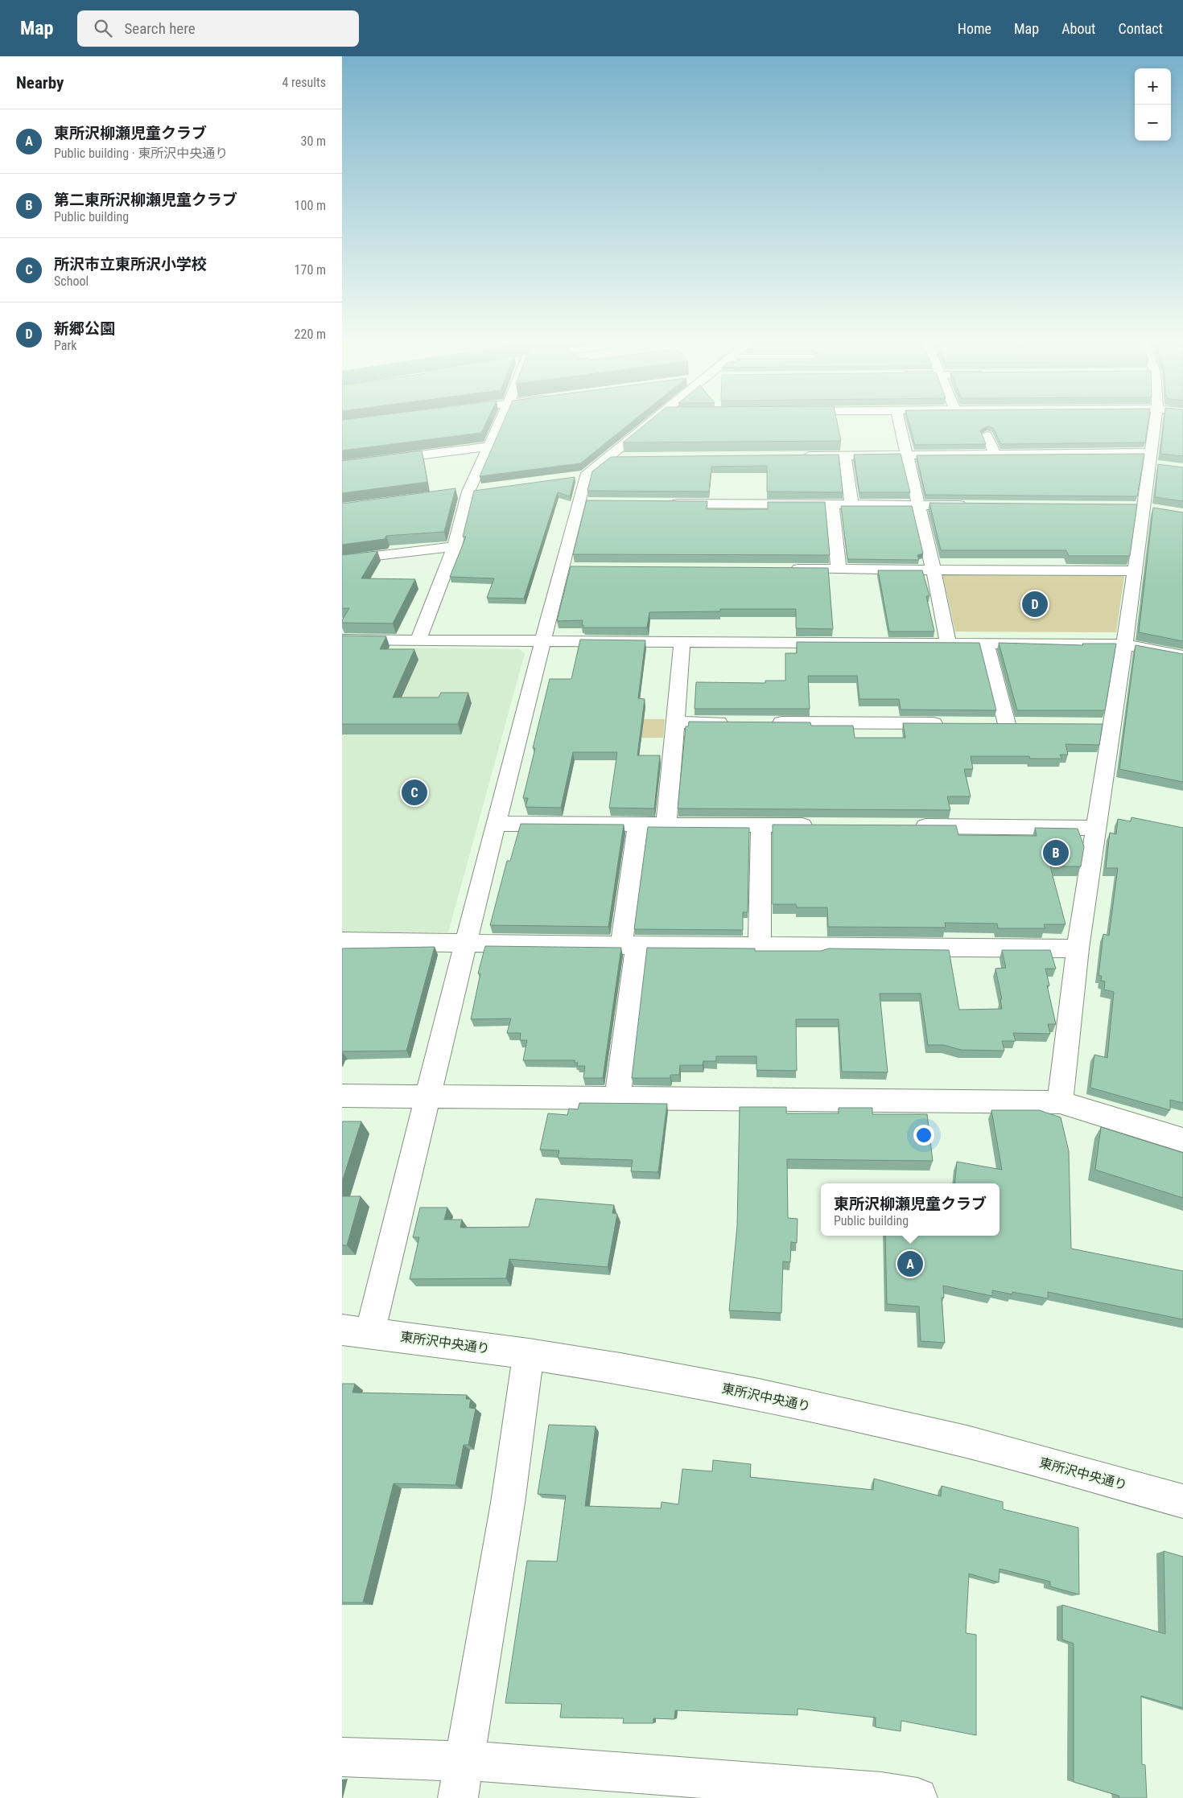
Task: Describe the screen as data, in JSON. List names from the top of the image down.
{
  "streets": {
    "street": ["東所沢中央通り"]
  },
  "page": {
    "header": "Map",
    "search": "Search here",
    "nav": [
      "Home",
      "Map",
      "About",
      "Contact"
    ],
    "heading": ["Nearby", "4 results"],
    "map_buttons": ["+", "−"],
    "list": [
      {
        "mark": "A",
        "name": "東所沢柳瀬児童クラブ",
        "note": "Public building · 東所沢中央通り",
        "value": "30 m"
      },
      {
        "mark": "B",
        "name": "第二東所沢柳瀬児童クラブ",
        "note": "Public building",
        "value": "100 m"
      },
      {
        "mark": "C",
        "name": "所沢市立東所沢小学校",
        "note": "School",
        "value": "170 m"
      },
      {
        "mark": "D",
        "name": "新郷公園",
        "note": "Park",
        "value": "220 m"
      }
    ],
    "pins": [
      "D",
      "C",
      "B",
      "A"
    ],
    "popup": ["東所沢柳瀬児童クラブ", "Public building"]
  }
}
